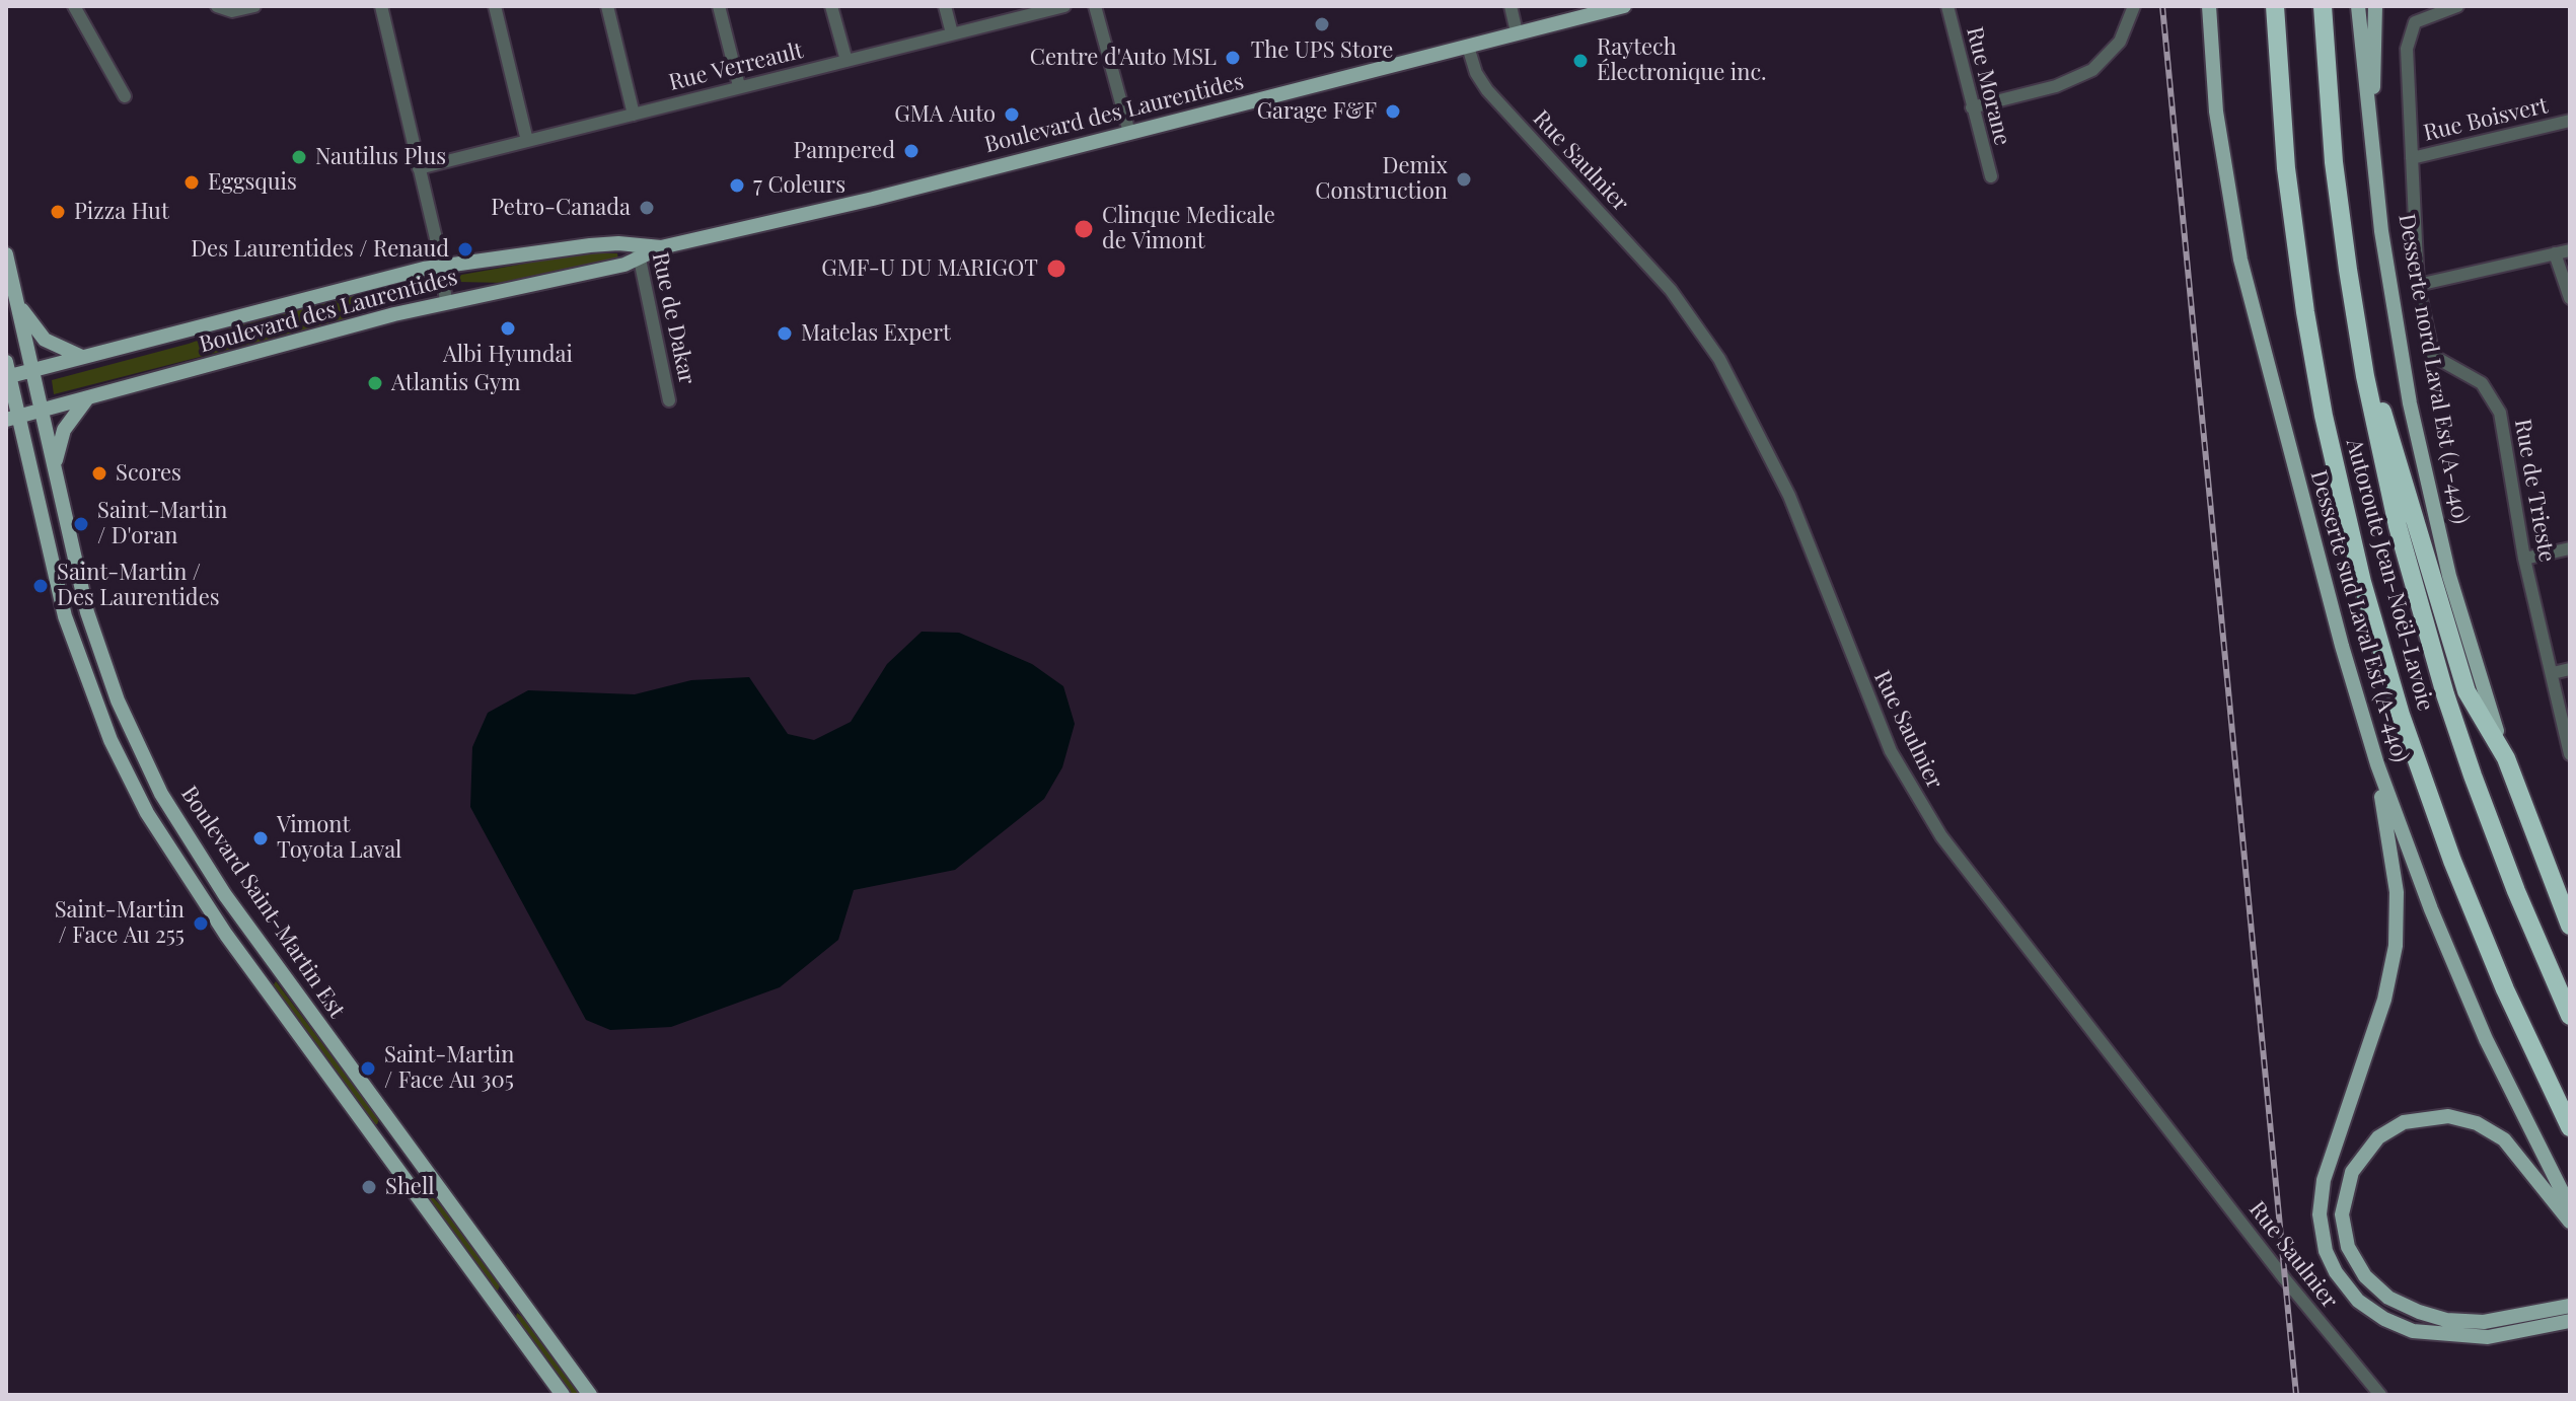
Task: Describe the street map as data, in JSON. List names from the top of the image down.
{
  "streets": {
    "highway": ["Desserte nord Laval Est (A-440)", "Autoroute Jean-Noël-Lavoie"],
    "main road": ["Boulevard des Laurentides", "Desserte sud Laval Est (A-440)", "Boulevard Saint-Martin Est"],
    "street": [
      "Rue Verreault",
      "Rue Morane",
      "Rue Boisvert",
      "Rue Saulnier",
      "Rue de Dakar",
      "Rue de Trieste"
    ]
  },
  "crossings": [
    ["Boulevard des Laurentides", "Rue Saulnier"],
    ["Boulevard des Laurentides", "Rue de Dakar"],
    ["Boulevard des Laurentides", "Boulevard Saint-Martin Est"],
    ["Rue Boisvert", "Rue de Trieste"]
  ],
  "places": [
    "The UPS Store",
    "Centre d'Auto MSL",
    "Raytech Électronique inc.",
    "Garage F&F",
    "GMA Auto",
    "Pampered",
    "Nautilus Plus",
    "Demix Construction",
    "Eggsquis",
    "7 Coleurs",
    "Petro-Canada",
    "Pizza Hut",
    "Clinque Medicale de Vimont",
    "Des Laurentides / Renaud",
    "GMF-U DU MARIGOT",
    "Albi Hyundai",
    "Matelas Expert",
    "Atlantis Gym",
    "Scores",
    "Saint-Martin / D'oran",
    "Saint-Martin / Des Laurentides",
    "Vimont Toyota Laval",
    "Saint-Martin / Face Au 255",
    "Saint-Martin / Face Au 305",
    "Shell"
  ]
}
